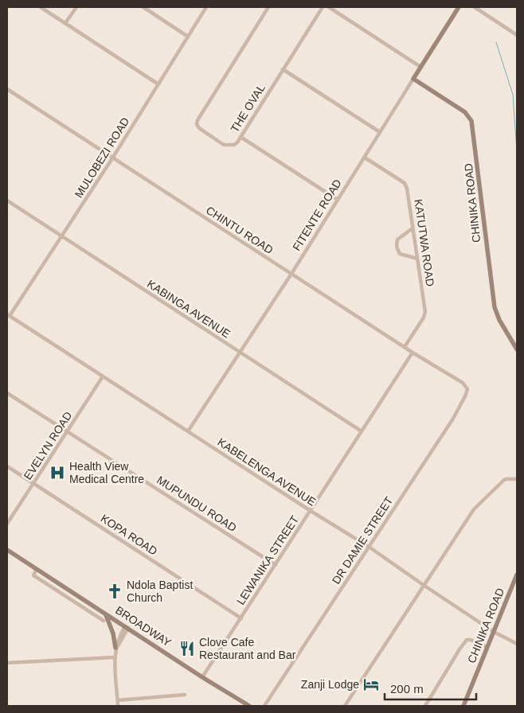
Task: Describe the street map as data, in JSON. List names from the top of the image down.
{
  "streets": {
    "main road": ["CHINIKA ROAD", "FITENTE ROAD", "BROADWAY"],
    "street": [
      "THE OVAL",
      "MULOBEZI ROAD",
      "CHINTU ROAD",
      "KATUTWA ROAD",
      "KABINGA AVENUE",
      "EVELYN ROAD",
      "KABELENGA AVENUE",
      "MUPUNDU ROAD",
      "KOPA ROAD",
      "DR DAMIE STREET",
      "LEWANIKA STREET"
    ]
  },
  "crossings": [
    ["MULOBEZI ROAD", "CHINTU ROAD"],
    ["MULOBEZI ROAD", "KABINGA AVENUE"],
    ["MULOBEZI ROAD", "KABELENGA AVENUE"],
    ["CHINIKA ROAD", "FITENTE ROAD"],
    ["CHINIKA ROAD", "KABELENGA AVENUE"],
    ["FITENTE ROAD", "CHINTU ROAD"],
    ["FITENTE ROAD", "KATUTWA ROAD"],
    ["FITENTE ROAD", "KABINGA AVENUE"],
    ["FITENTE ROAD", "KABELENGA AVENUE"],
    ["CHINTU ROAD", "KATUTWA ROAD"],
    ["CHINTU ROAD", "DR DAMIE STREET"],
    ["CHINTU ROAD", "LEWANIKA STREET"],
    ["KABINGA AVENUE", "LEWANIKA STREET"],
    ["EVELYN ROAD", "KABELENGA AVENUE"],
    ["EVELYN ROAD", "MUPUNDU ROAD"],
    ["EVELYN ROAD", "KOPA ROAD"],
    ["KABELENGA AVENUE", "DR DAMIE STREET"],
    ["KABELENGA AVENUE", "LEWANIKA STREET"],
    ["MUPUNDU ROAD", "LEWANIKA STREET"],
    ["KOPA ROAD", "LEWANIKA STREET"],
    ["LEWANIKA STREET", "BROADWAY"]
  ],
  "places": {
    "hospital": ["Health View Medical Centre"],
    "church": ["Ndola Baptist Church"],
    "restaurant": ["Clove Cafe Restaurant and Bar"],
    "hotel": ["Zanji Lodge"]
  },
  "scale_bar": "200 m"
}
